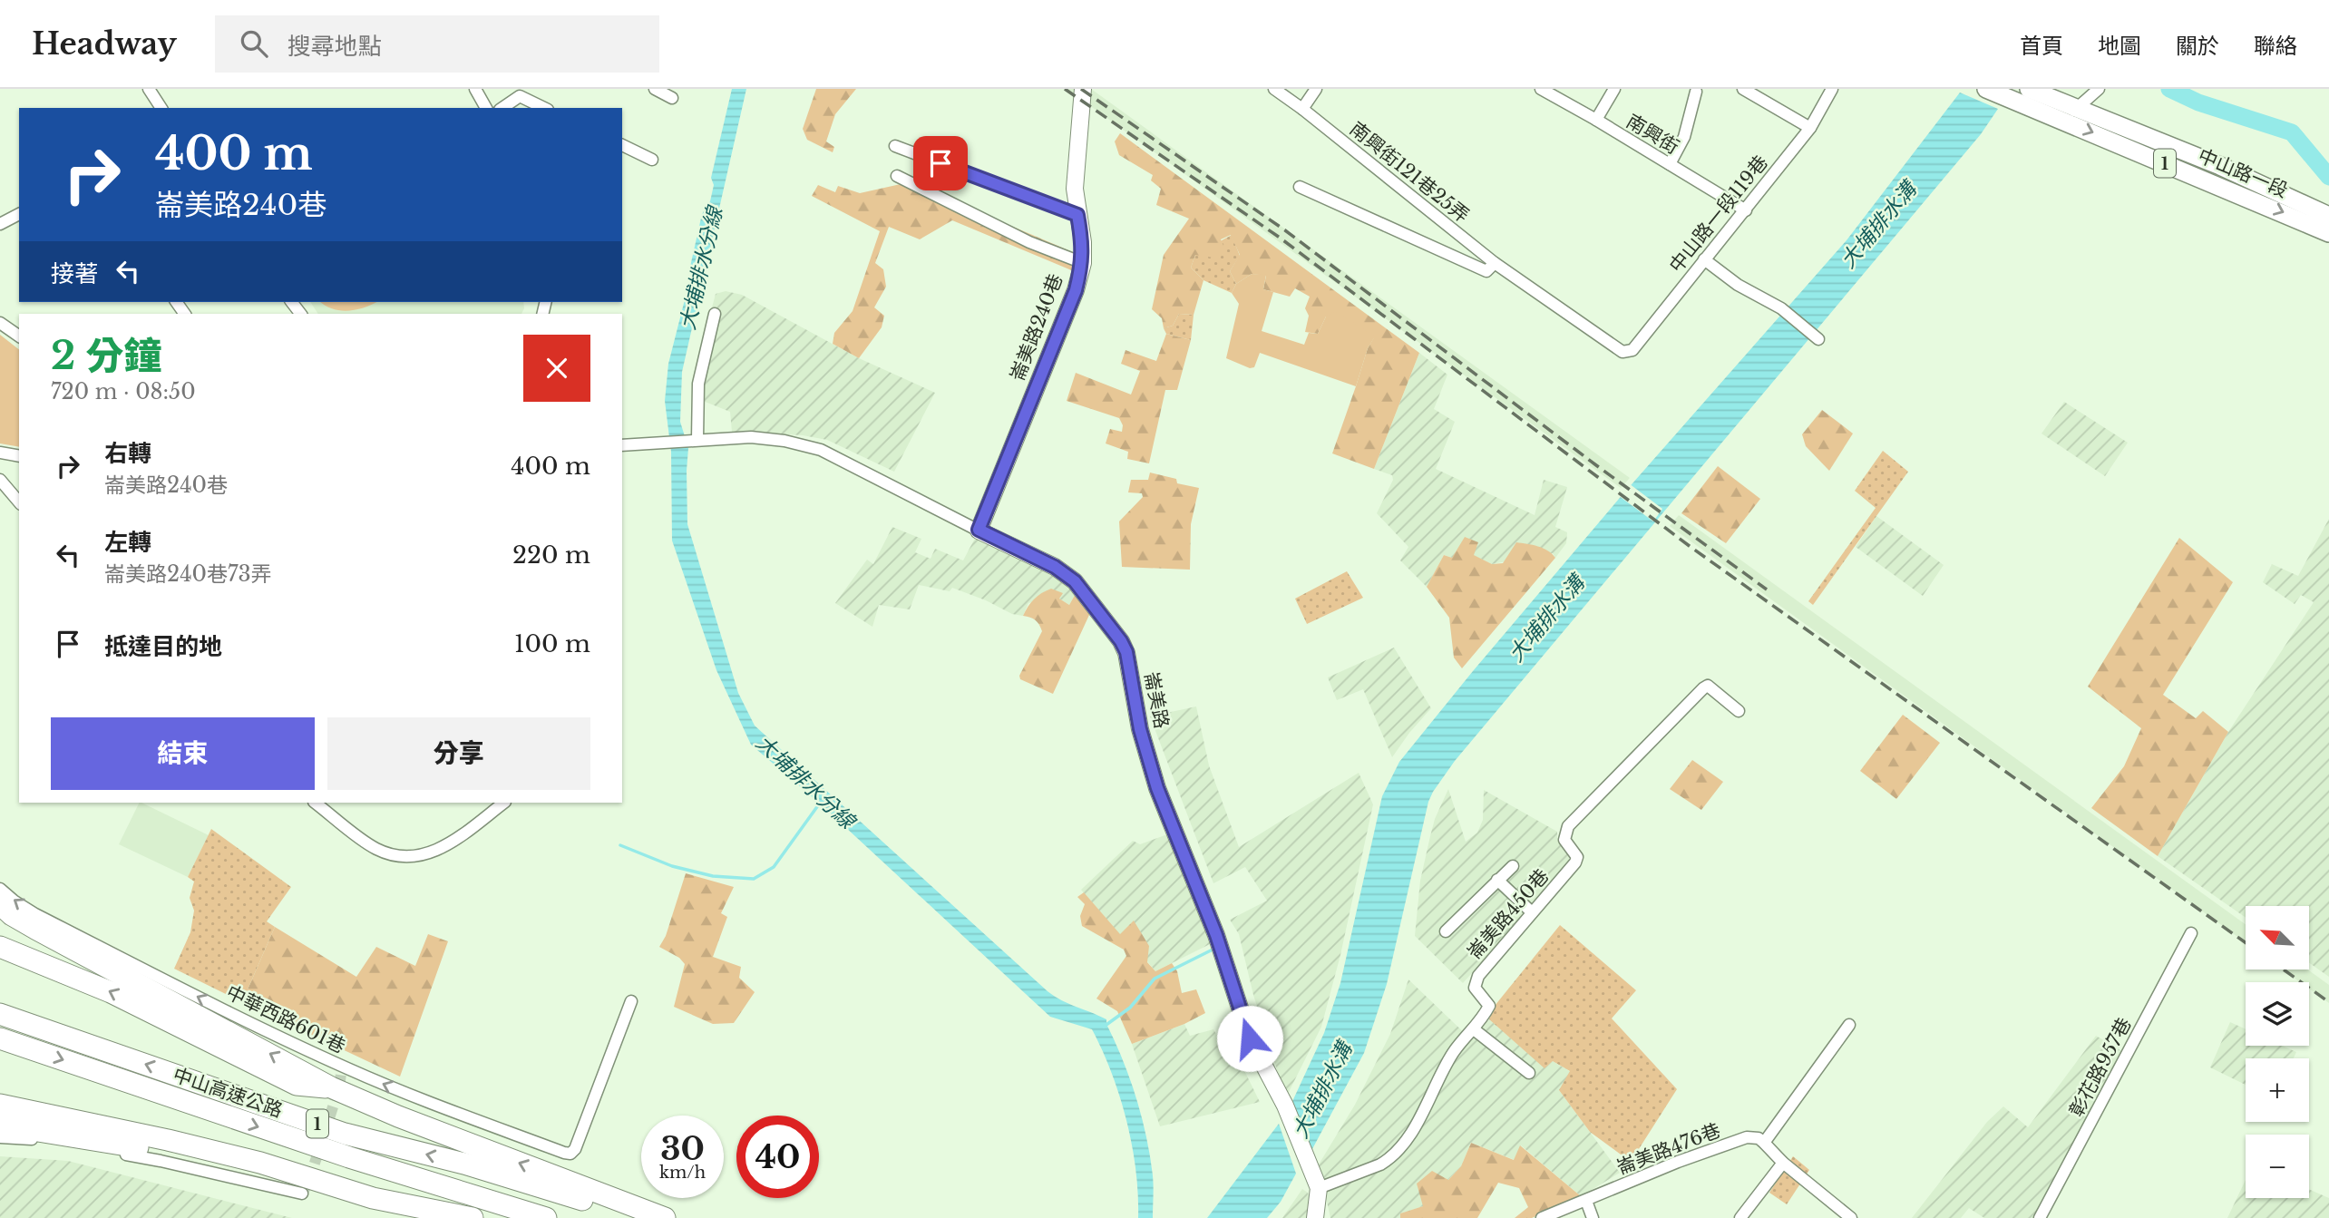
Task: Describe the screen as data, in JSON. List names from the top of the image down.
{
  "streets": {
    "highway": ["1", "中山高速公路"],
    "main road": ["中山路一段"],
    "street": [
      "南興街",
      "南興街121巷25弄",
      "中山路一段119巷",
      "崙美路240巷",
      "崙美路",
      "崙美路450巷",
      "中華西路601巷",
      "彰花路957巷",
      "崙美路476巷"
    ]
  },
  "crossings": [
    ["南興街", "中山路一段119巷"],
    ["南興街121巷25弄", "中山路一段119巷"],
    ["崙美路240巷", "崙美路"],
    ["崙美路", "崙美路450巷"]
  ],
  "one_way": ["中華西路601巷"],
  "water": ["大埔排水溝", "大埔排水分線"],
  "north": "top left",
  "page": {
    "header": "Headway",
    "search": "搜尋地點",
    "nav": [
      "首頁",
      "地圖",
      "關於",
      "聯絡"
    ],
    "turn": ["400 m", "崙美路240巷"],
    "then": "接著",
    "heading": ["2 分鐘", "720 m · 08:50"],
    "list": [
      {
        "name": "右轉",
        "note": "崙美路240巷",
        "value": "400 m"
      },
      {
        "name": "左轉",
        "note": "崙美路240巷73弄",
        "value": "220 m"
      },
      {
        "name": "抵達目的地",
        "value": "100 m"
      }
    ],
    "buttons": ["結束", "分享"],
    "map_buttons": ["+", "−"],
    "speed": "30 km/h",
    "limit": "40"
  }
}
